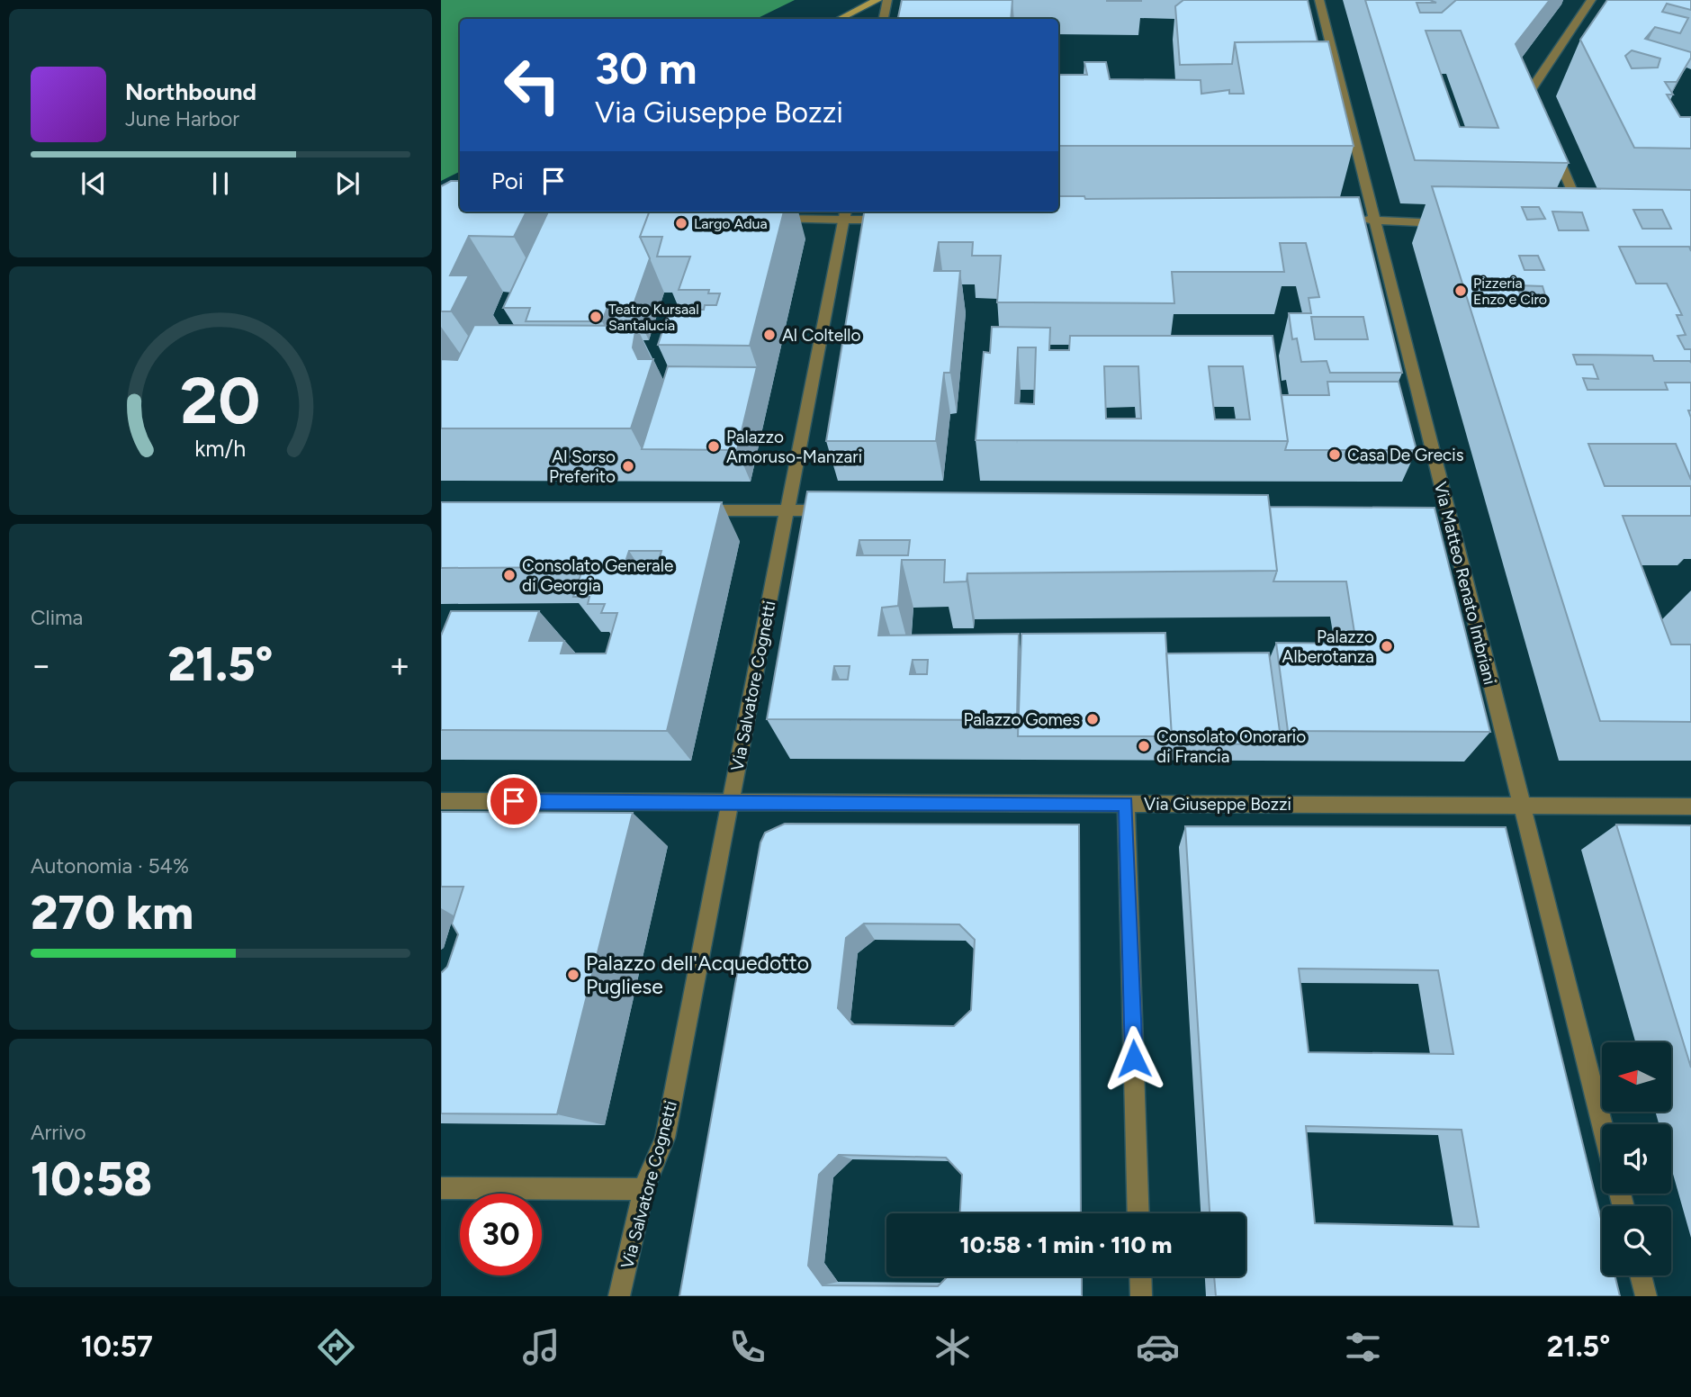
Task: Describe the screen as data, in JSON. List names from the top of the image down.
{
  "streets": {
    "street": ["Via Matteo Renato Imbriani", "Via Salvatore Cognetti", "Via Giuseppe Bozzi"]
  },
  "crossings": [
    ["Via Matteo Renato Imbriani", "Via Giuseppe Bozzi"],
    ["Via Salvatore Cognetti", "Via Giuseppe Bozzi"]
  ],
  "places": [
    "Largo Adua",
    "Pizzeria Enzo e Ciro",
    "Teatro Kursaal Santalucia",
    "Al Coltello",
    "Palazzo Amoruso-Manzari",
    "Casa De Grecis",
    "Al Sorso Preferito",
    "Consolato Generale di Georgia",
    "Palazzo Alberotanza",
    "Palazzo Gomes",
    "Consolato Onorario di Francia",
    "Palazzo dell'Acquedotto Pugliese"
  ],
  "north": "left",
  "page": {
    "turn": ["30 m", "Via Giuseppe Bozzi"],
    "song": ["Northbound", "June Harbor"],
    "then": "Poi",
    "tile": [
      "Clima",
      ["Autonomia · 54%", "270 km"],
      ["Arrivo", "10:58"]
    ],
    "heat": ["−", "21.5°", "+"],
    "limit": "30",
    "trip": "10:58 · 1 min · 110 m",
    "tabs": ["10:57", "21.5°"],
    "gauge": ["20", "km/h"]
  }
}
